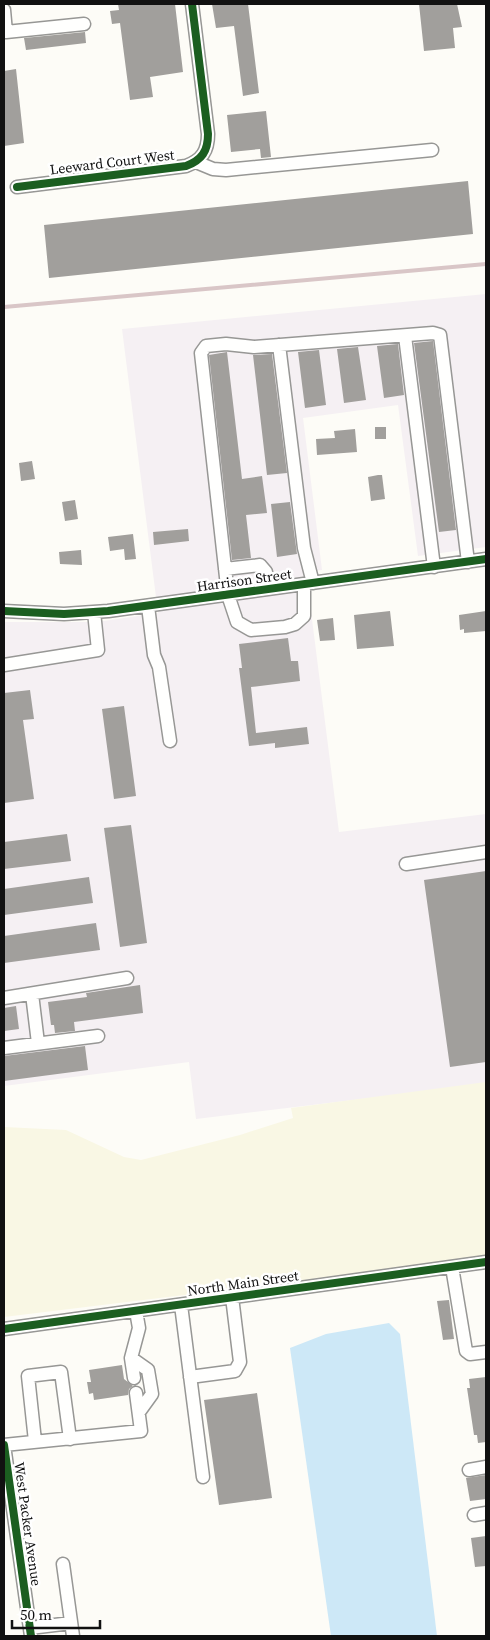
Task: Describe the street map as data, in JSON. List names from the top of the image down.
{
  "streets": {
    "street": [
      "Leeward Court West",
      "Harrison Street",
      "North Main Street",
      "West Packer Avenue"
    ]
  },
  "scale_bar": "50 m"
}
